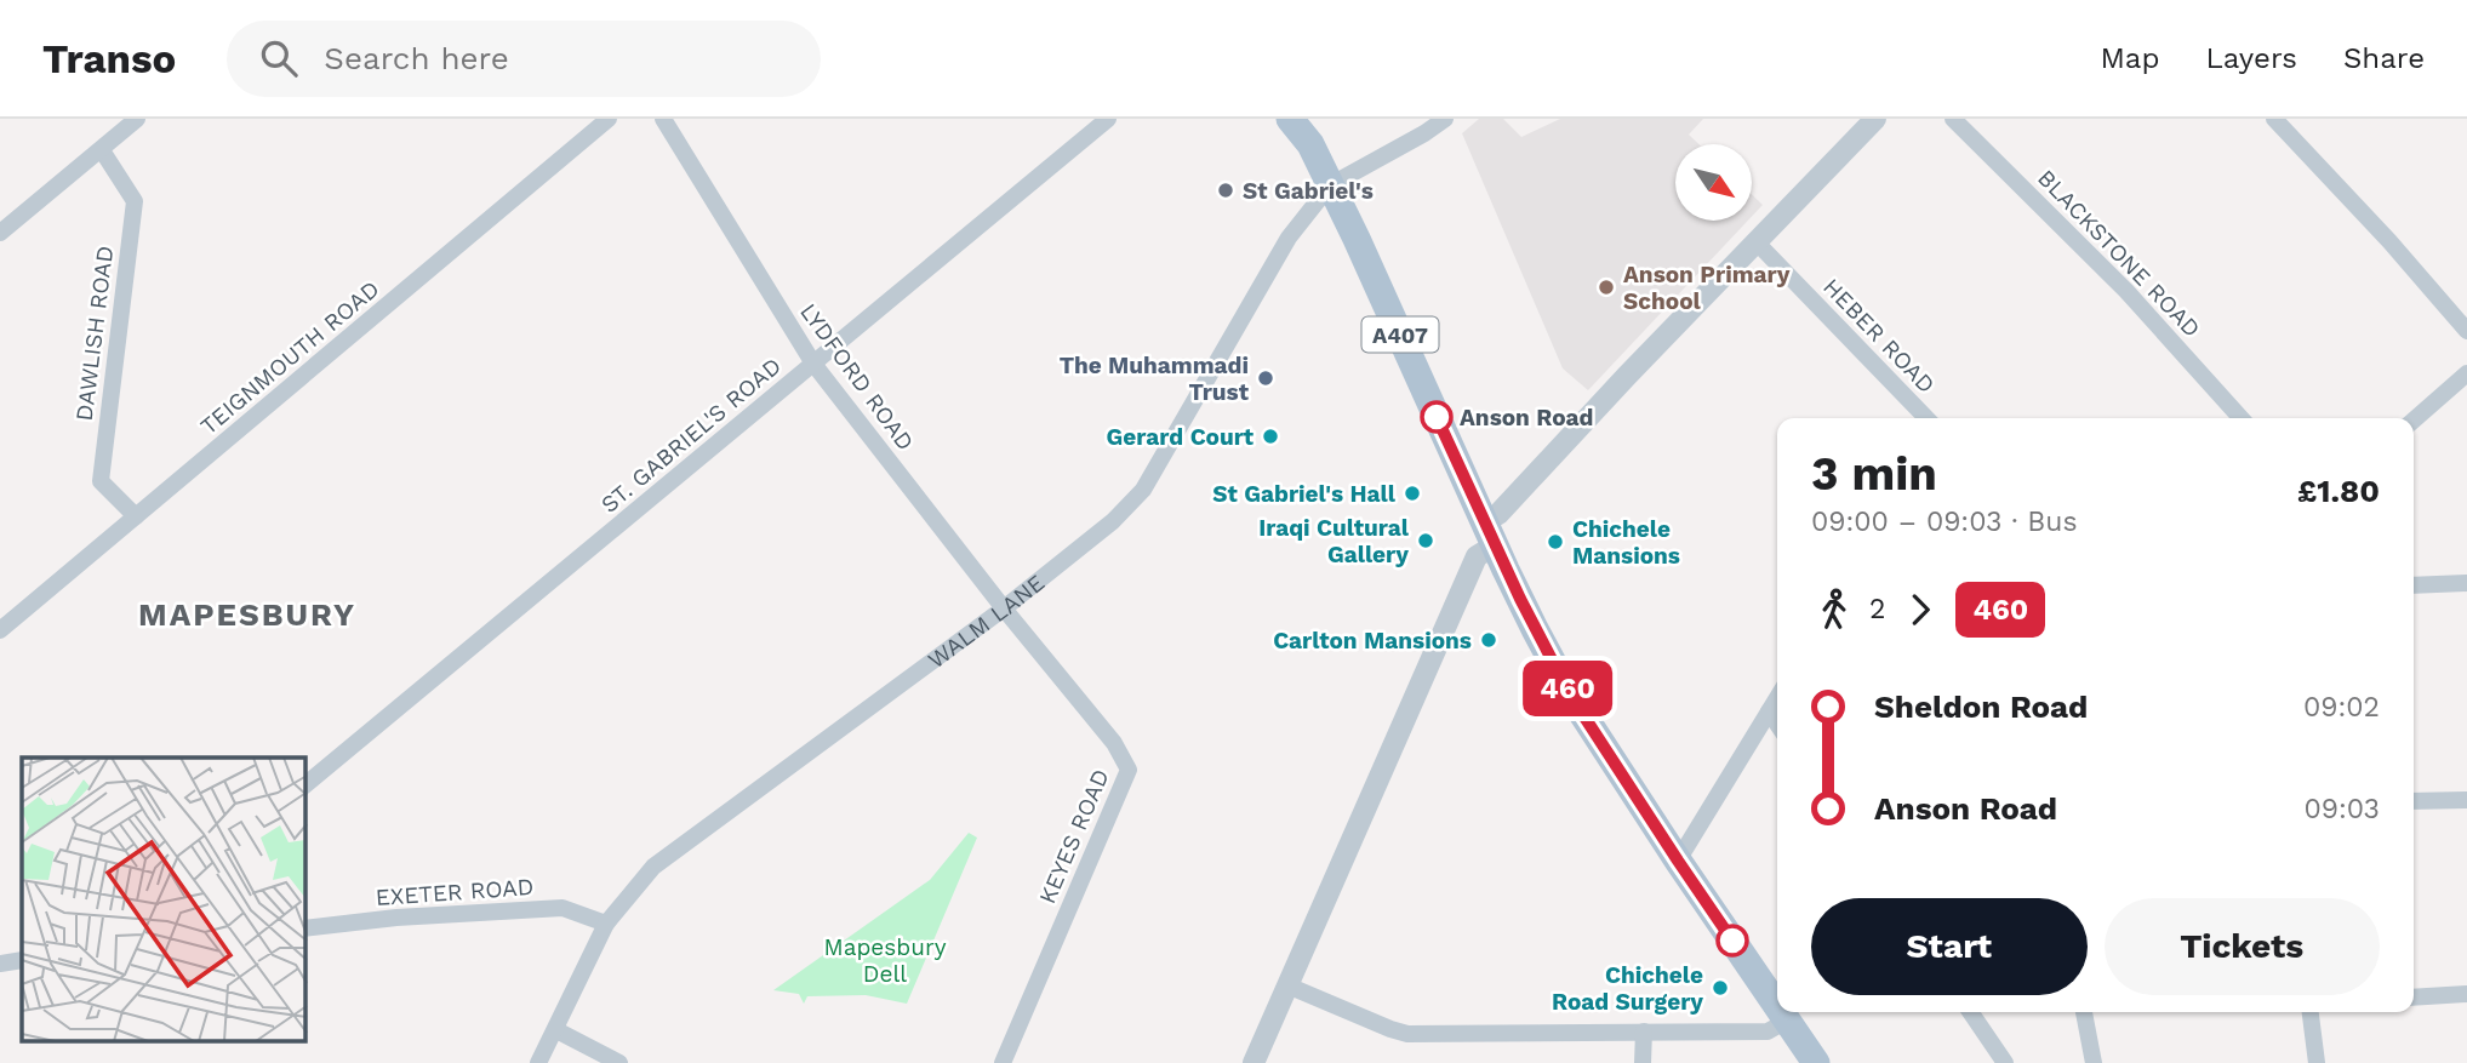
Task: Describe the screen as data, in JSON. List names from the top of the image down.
{
  "streets": {
    "main road": ["A407"],
    "street": [
      "BLACKSTONE ROAD",
      "DAWLISH ROAD",
      "HEBER ROAD",
      "TEIGNMOUTH ROAD",
      "LYDFORD ROAD",
      "ST. GABRIEL'S ROAD",
      "WALM LANE",
      "KEYES ROAD",
      "EXETER ROAD"
    ]
  },
  "crossings": [
    ["DAWLISH ROAD", "TEIGNMOUTH ROAD"],
    ["A407", "WALM LANE"],
    ["LYDFORD ROAD", "ST. GABRIEL'S ROAD"],
    ["LYDFORD ROAD", "WALM LANE"],
    ["LYDFORD ROAD", "KEYES ROAD"],
    ["WALM LANE", "KEYES ROAD"],
    ["WALM LANE", "EXETER ROAD"]
  ],
  "districts": ["MAPESBURY"],
  "parks": ["Mapesbury Dell"],
  "places": [
    "St Gabriel's",
    "Anson Primary School",
    "The Muhammadi Trust",
    "Anson Road",
    "Gerard Court",
    "St Gabriel's Hall",
    "Iraqi Cultural Gallery",
    "Chichele Mansions",
    "Carlton Mansions",
    "Chichele Road Surgery"
  ],
  "lines": ["bus line 460"],
  "north": "bottom right",
  "page": {
    "header": "Transo",
    "search": "Search here",
    "nav": ["Map", "Layers", "Share"],
    "on_map": "460",
    "heading": ["3 min", "09:00 – 09:03 · Bus", "£1.80"],
    "legs": ["2", "460"],
    "list": [
      {
        "name": "Sheldon Road",
        "value": "09:02"
      },
      {
        "name": "Anson Road",
        "value": "09:03"
      }
    ],
    "buttons": ["Start", "Tickets"]
  }
}
